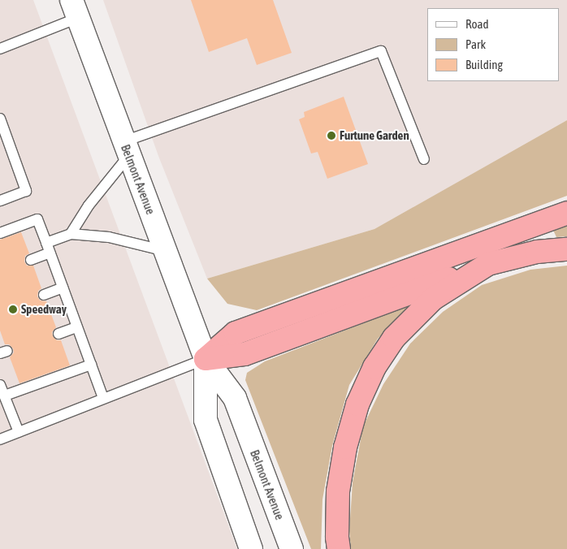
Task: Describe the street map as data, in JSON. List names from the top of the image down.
{
  "streets": {
    "main road": ["Belmont Avenue"]
  },
  "places": ["Furtune Garden", "Speedway"],
  "legend": ["Road", "Park", "Building"]
}
